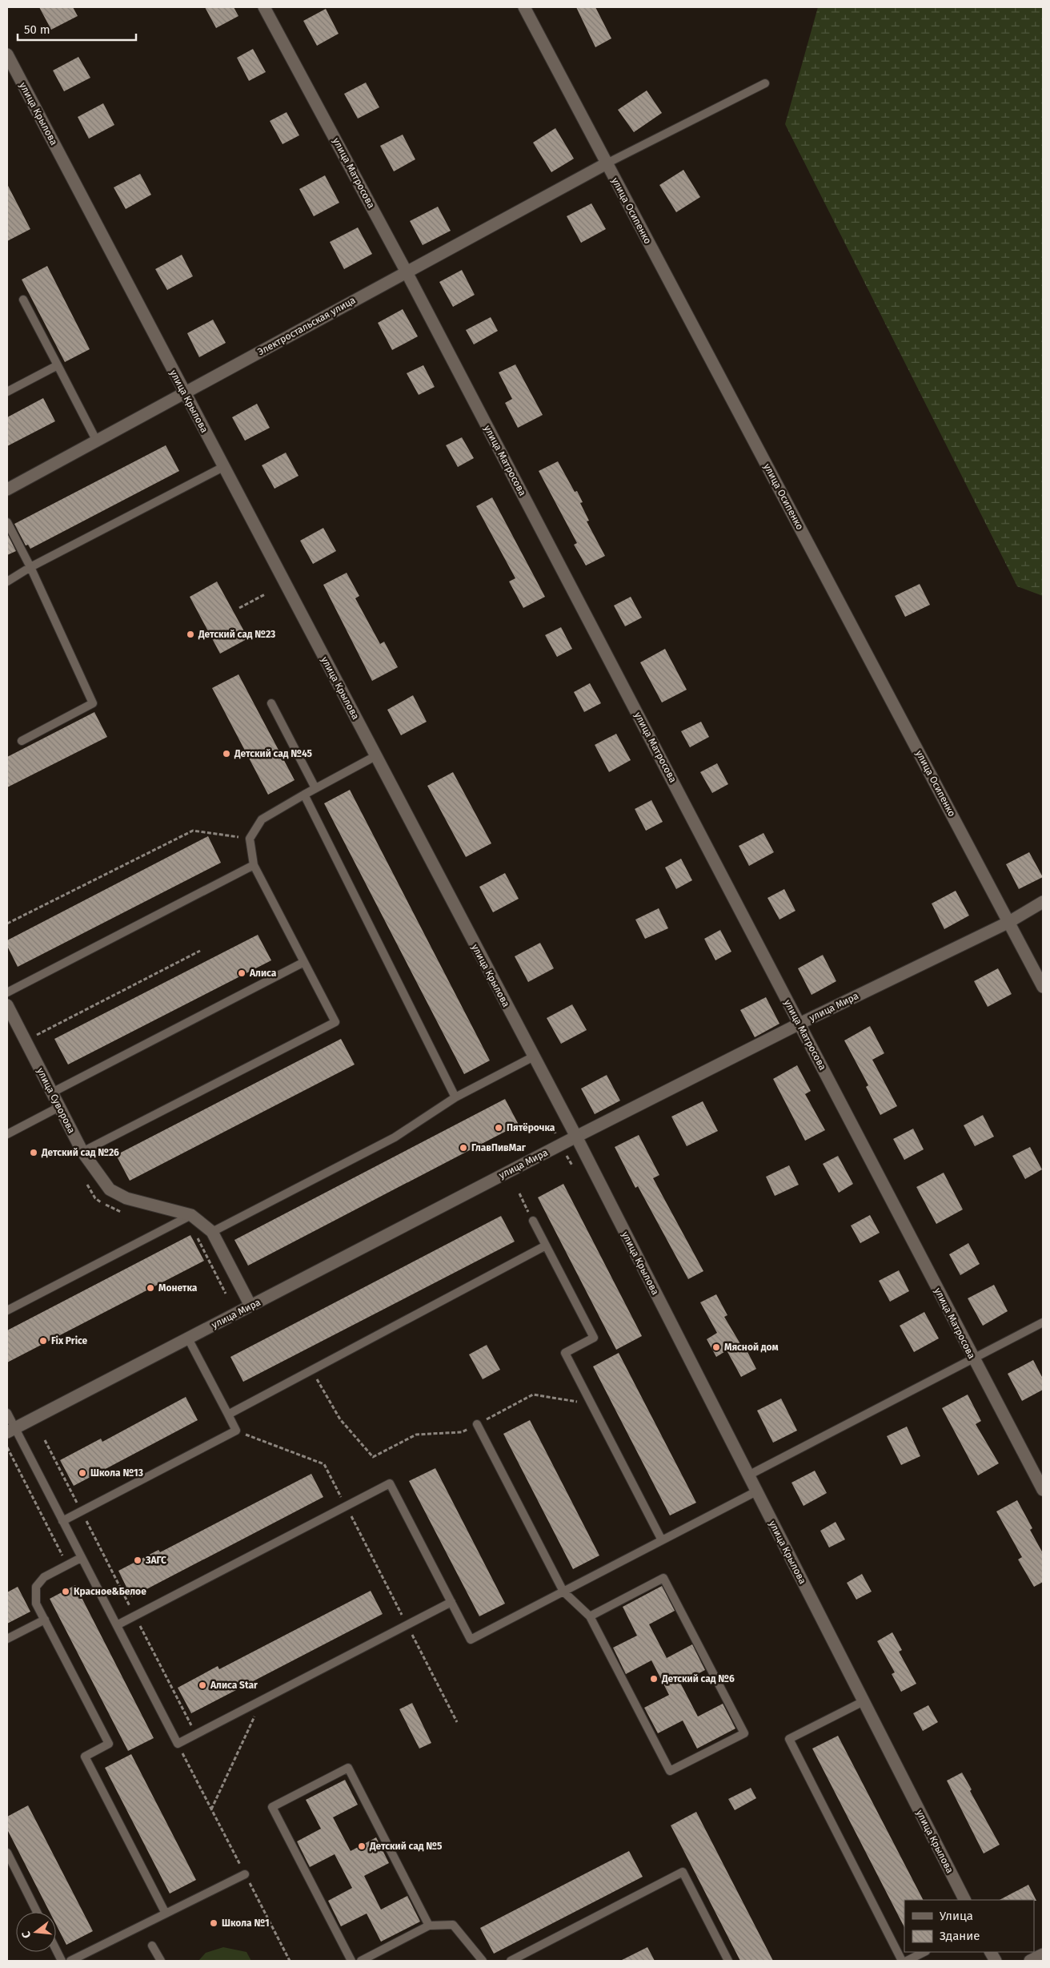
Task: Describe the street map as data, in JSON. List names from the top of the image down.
{
  "streets": {
    "street": [
      "улица Крылова",
      "улица Матросова",
      "улица Осипенко",
      "Электростальская улица",
      "улица Мира",
      "улица Суворова"
    ]
  },
  "crossings": [
    ["улица Крылова", "Электростальская улица"],
    ["улица Крылова", "улица Мира"],
    ["улица Матросова", "Электростальская улица"],
    ["улица Матросова", "улица Мира"],
    ["улица Осипенко", "Электростальская улица"],
    ["улица Осипенко", "улица Мира"],
    ["улица Мира", "улица Суворова"]
  ],
  "places": [
    "Детский сад №23",
    "Детский сад №45",
    "Алиса",
    "Пятёрочка",
    "ГлавПивМаг",
    "Детский сад №26",
    "Монетка",
    "Fix Price",
    "Мясной дом",
    "Школа №13",
    "ЗАГС",
    "Красное&Белое",
    "Детский сад №6",
    "Алиса Star",
    "Детский сад №5",
    "Школа №1"
  ],
  "legend": ["Улица", "Здание"],
  "scale_bar": "50 m",
  "north": "left"
}
